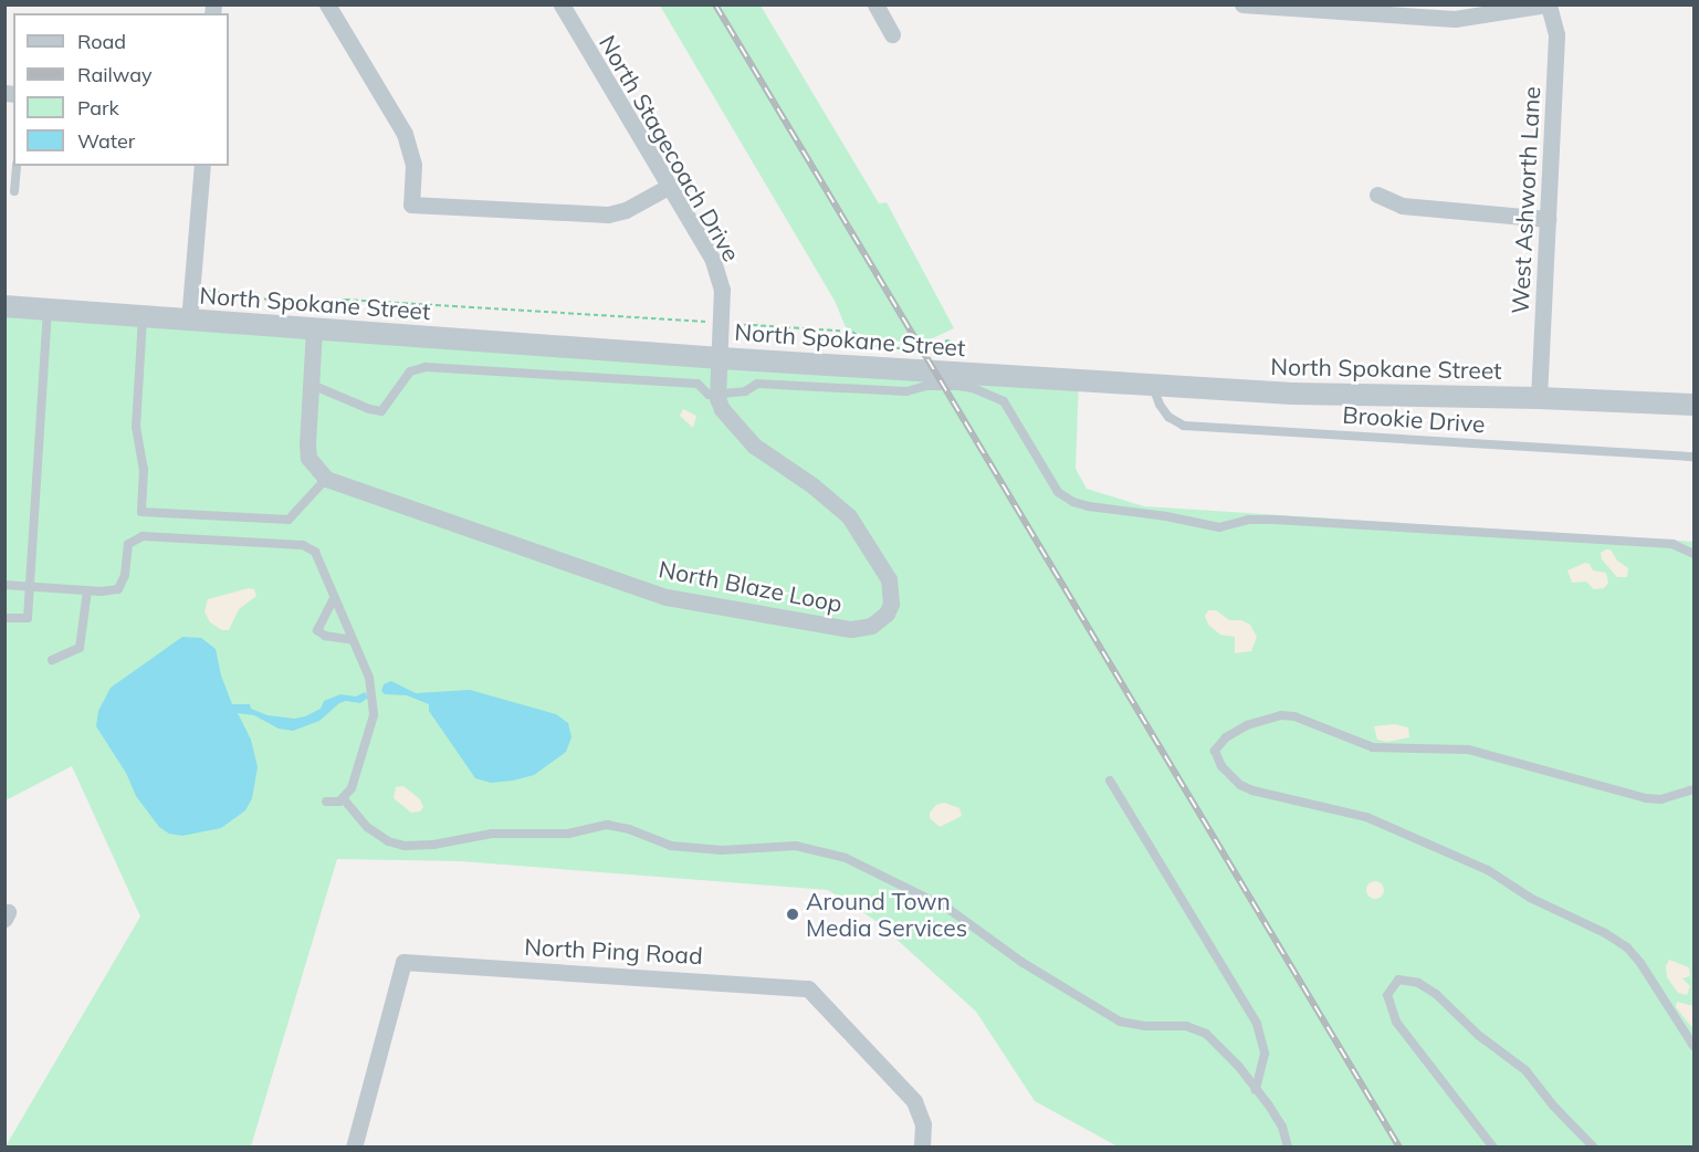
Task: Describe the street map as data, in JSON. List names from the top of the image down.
{
  "streets": {
    "street": [
      "North Stagecoach Drive",
      "West Ashworth Lane",
      "North Spokane Street",
      "North Blaze Loop",
      "North Ping Road"
    ],
    "lane": ["Brookie Drive"]
  },
  "crossings": [
    ["North Stagecoach Drive", "North Spokane Street"],
    ["West Ashworth Lane", "North Spokane Street"],
    ["North Spokane Street", "Brookie Drive"]
  ],
  "places": ["Around Town Media Services"],
  "legend": [
    "Road",
    "Railway",
    "Park",
    "Water"
  ]
}
